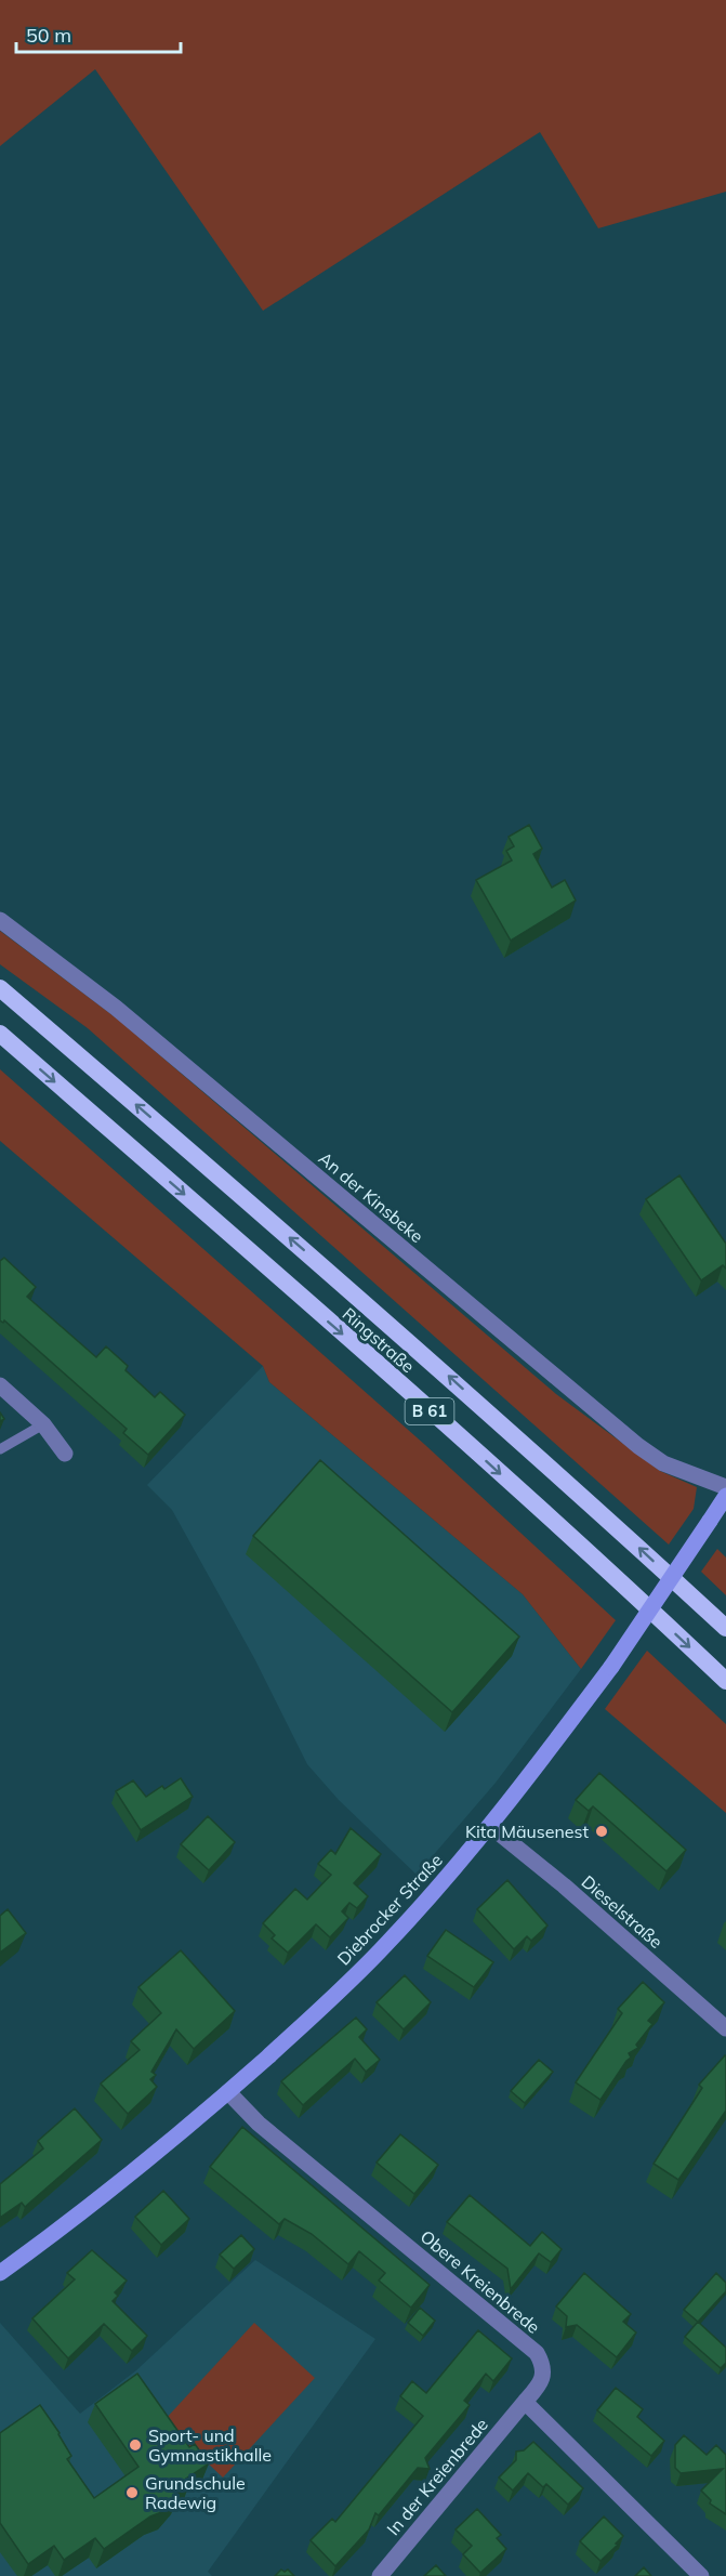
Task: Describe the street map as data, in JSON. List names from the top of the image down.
{
  "streets": {
    "highway": ["Ringstraße", "B 61"],
    "main road": ["Diebrocker Straße"],
    "street": [
      "An der Kinsbeke",
      "Dieselstraße",
      "Obere Kreienbrede",
      "In der Kreienbrede"
    ]
  },
  "crossings": [
    ["Diebrocker Straße", "Dieselstraße"],
    ["Diebrocker Straße", "Obere Kreienbrede"],
    ["Obere Kreienbrede", "In der Kreienbrede"]
  ],
  "places": ["Kita Mäusenest", "Sport- und Gymnastikhalle", "Grundschule Radewig"],
  "scale_bar": "50 m"
}
